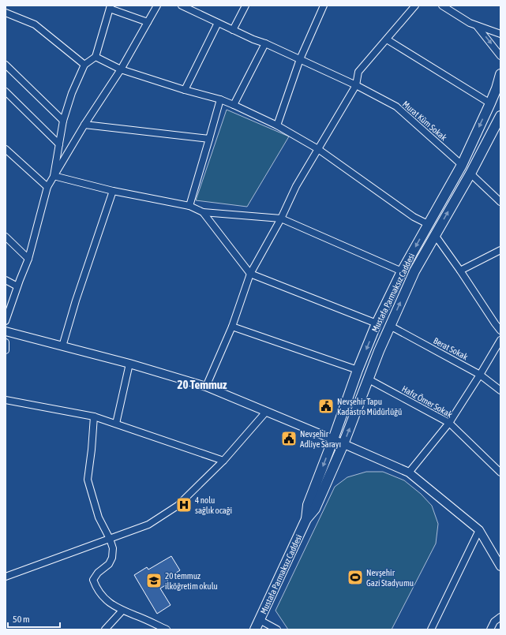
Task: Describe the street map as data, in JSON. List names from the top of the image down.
{
  "streets": {
    "main road": ["Mustafa Parmaksız Caddesi"],
    "street": ["Murat Küm Sokak", "Berat Sokak", "Hafız Ömer Sokak"]
  },
  "crossings": [
    ["Murat Küm Sokak", "Mustafa Parmaksız Caddesi"],
    ["Mustafa Parmaksız Caddesi", "Berat Sokak"],
    ["Mustafa Parmaksız Caddesi", "Hafız Ömer Sokak"]
  ],
  "districts": ["20 Temmuz"],
  "places": {
    "public building": ["Nevşehir Tapu Kadastro Müdürlüğü", "Nevşehir Adliye Sarayı"],
    "hospital": ["4 nolu sağlık ocaği"],
    "sports": ["Nevşehir Gazi Stadyumu"],
    "school or university": ["20 temmuz ilköğretim okulu"]
  },
  "scale_bar": "50 m"
}
